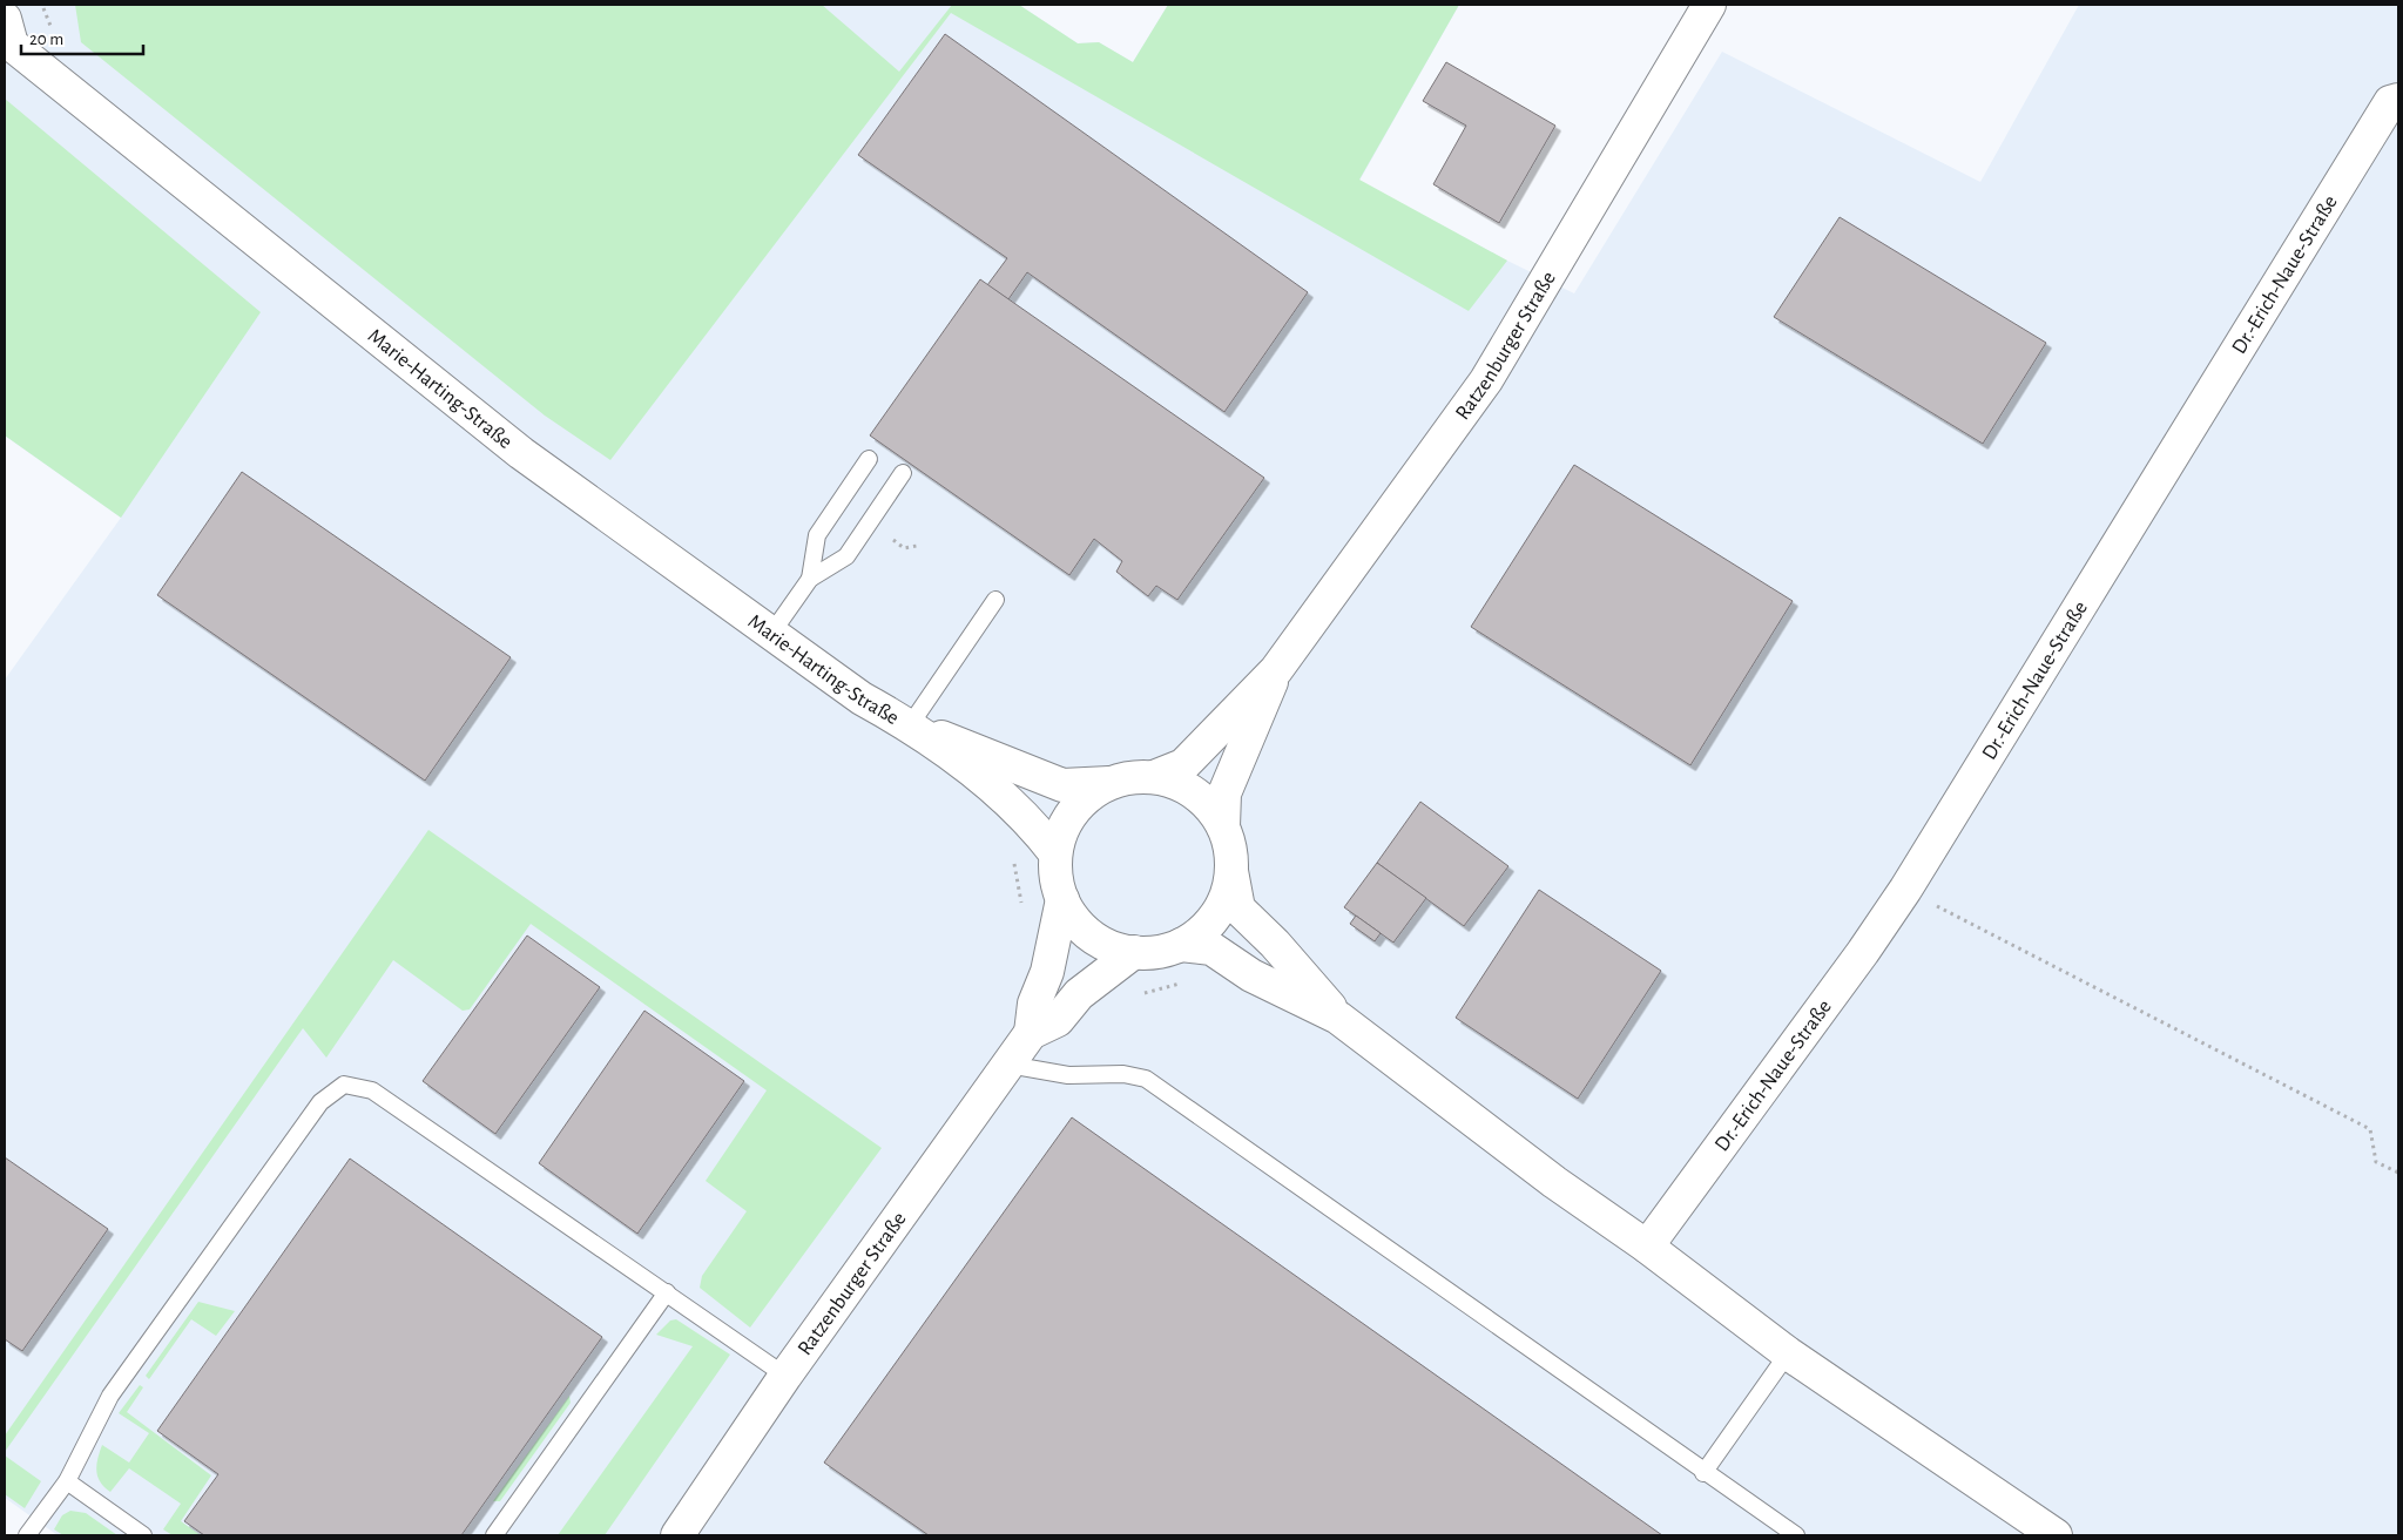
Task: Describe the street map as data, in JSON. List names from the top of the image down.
{
  "streets": {
    "street": ["Dr.-Erich-Naue-Straße", "Ratzenburger Straße", "Marie-Harting-Straße"]
  },
  "scale_bar": "20 m"
}
